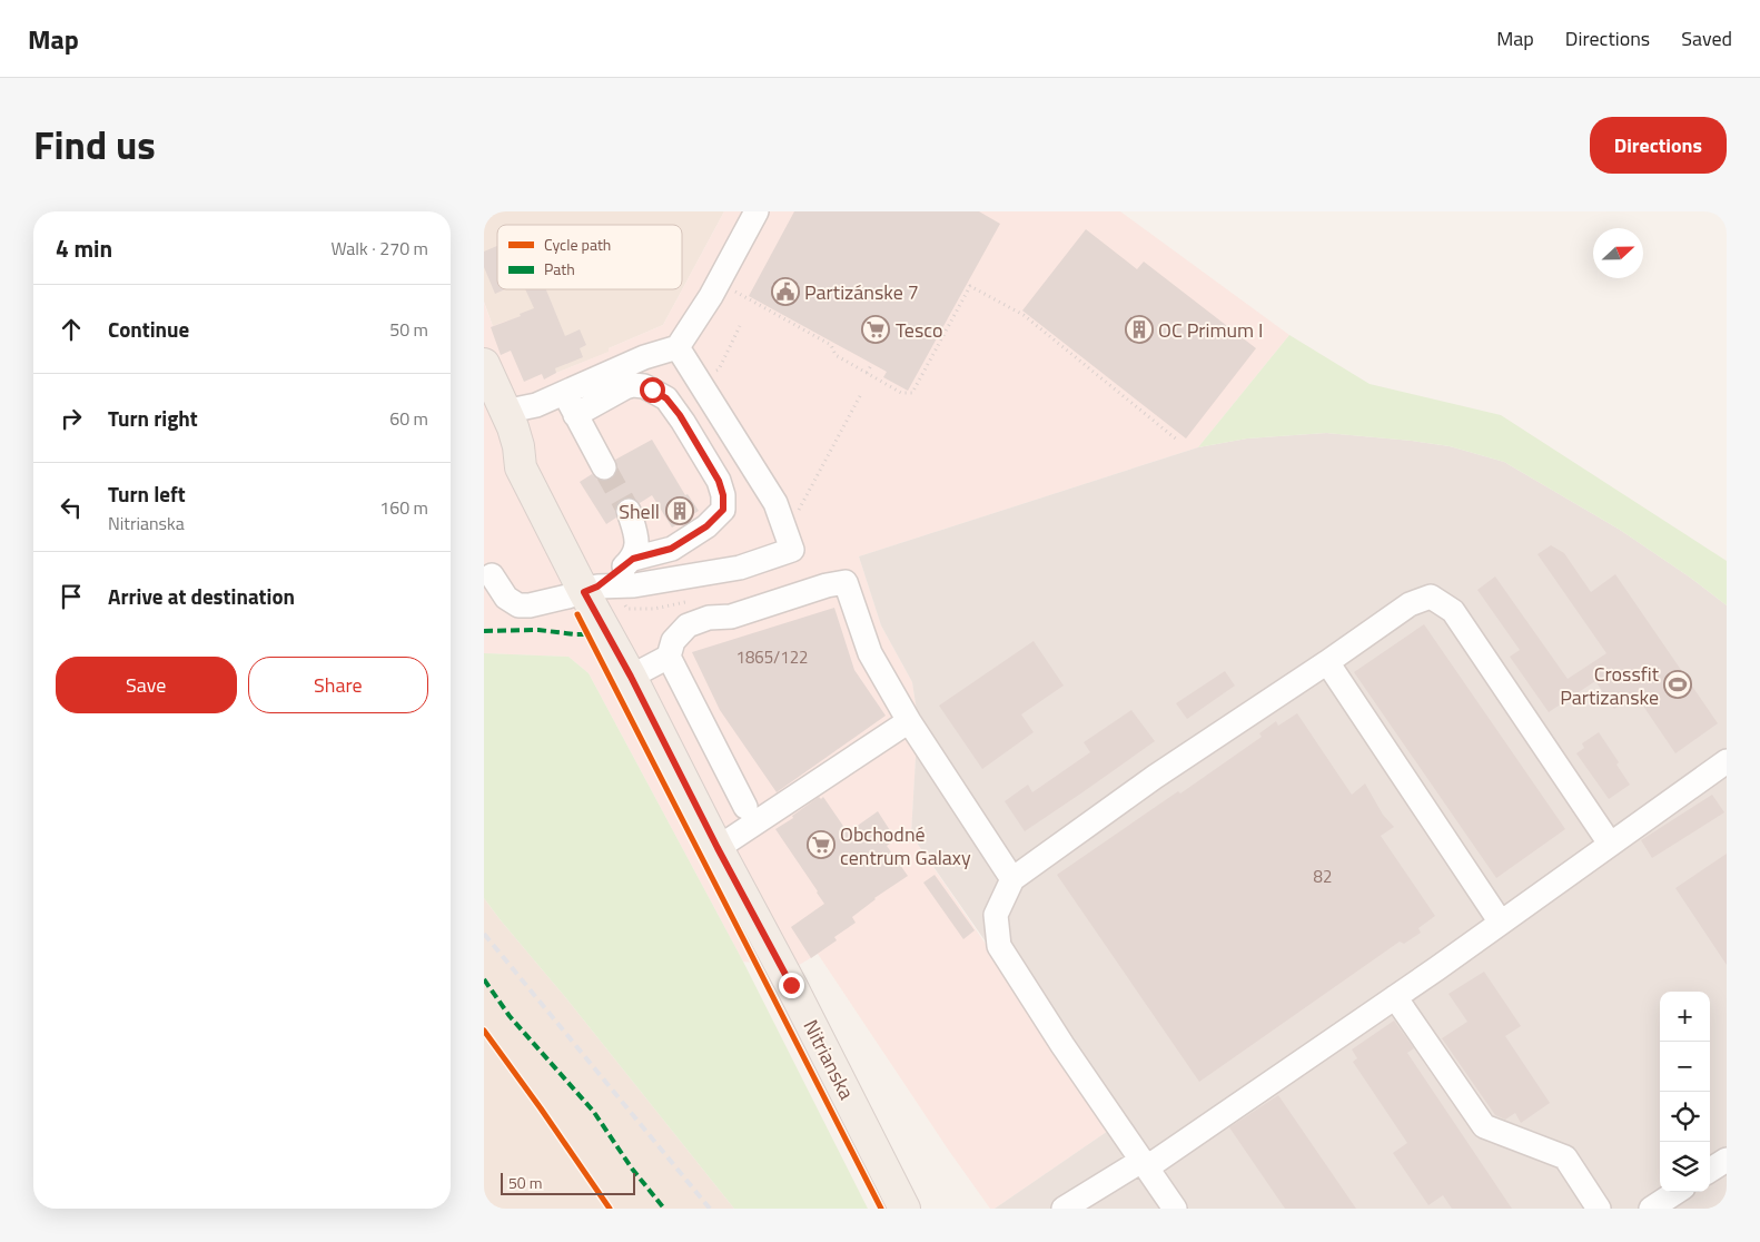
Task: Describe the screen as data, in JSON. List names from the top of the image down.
{
  "streets": {
    "main road": ["Nitrianska"]
  },
  "places": {
    "public building": ["Partizánske 7"],
    "supermarket": ["Tesco", "Obchodné centrum Galaxy"],
    "building": ["OC Primum I", "Shell"],
    "sports": ["Crossfit Partizanske"]
  },
  "house_numbers": ["1865/122", "82"],
  "legend": ["Cycle path", "Path"],
  "scale_bar": "50 m",
  "north": "right",
  "page": {
    "header": "Map",
    "nav": ["Map", "Directions", "Saved"],
    "title": "Find us",
    "buttons": [
      "Directions",
      ["Save", "Share"]
    ],
    "heading": ["4 min", "Walk · 270 m"],
    "list": [
      ["Continue", "50 m"],
      ["Turn right", "60 m"],
      ["Turn left", "Nitrianska", "160 m"],
      "Arrive at destination"
    ],
    "map_buttons": ["+", "−"],
    "scale": "50 m"
  }
}
